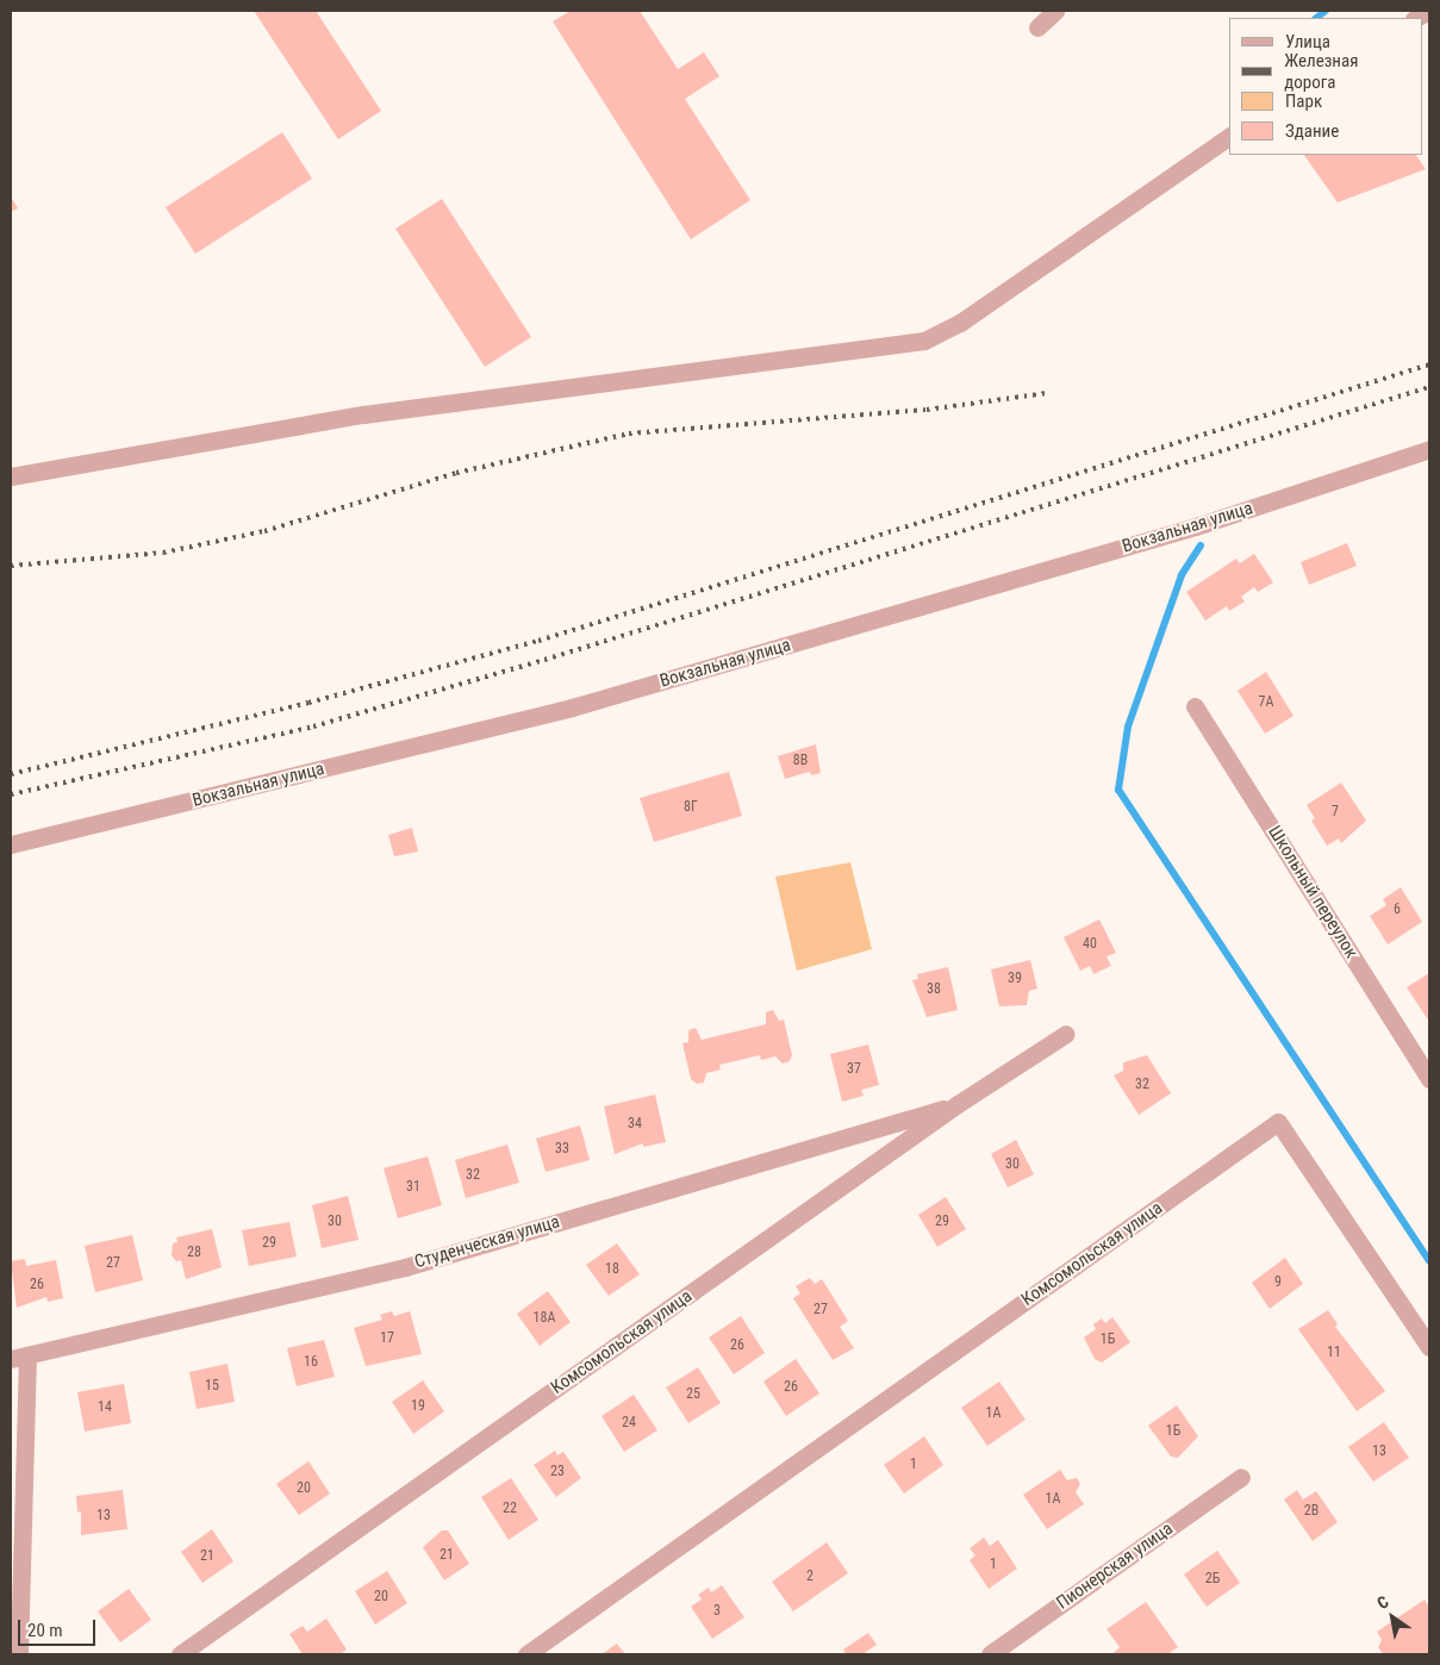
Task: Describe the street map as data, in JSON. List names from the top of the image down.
{
  "streets": {
    "street": [
      "Вокзальная улица",
      "Школьный переулок",
      "Студенческая улица",
      "Комсомольская улица",
      "Пионерская улица"
    ]
  },
  "crossings": [
    ["Студенческая улица", "Комсомольская улица"]
  ],
  "house_numbers": [
    "7А",
    "8В",
    "8Г",
    "7",
    "6",
    "40",
    "39",
    "38",
    "37",
    "32",
    "34",
    "33",
    "30",
    "32",
    "31",
    "30",
    "29",
    "29",
    "28",
    "27",
    "18",
    "9",
    "26",
    "27",
    "18А",
    "17",
    "1Б",
    "26",
    "11",
    "16",
    "15",
    "26",
    "25",
    "19",
    "14",
    "1А",
    "24",
    "1Б",
    "13",
    "1",
    "23",
    "20",
    "1А",
    "22",
    "2В",
    "13",
    "21",
    "21",
    "1",
    "2",
    "2Б",
    "20",
    "3"
  ],
  "legend": [
    "Улица",
    "Железная дорога",
    "Парк",
    "Здание"
  ],
  "scale_bar": "20 m",
  "north": "top left"
}
